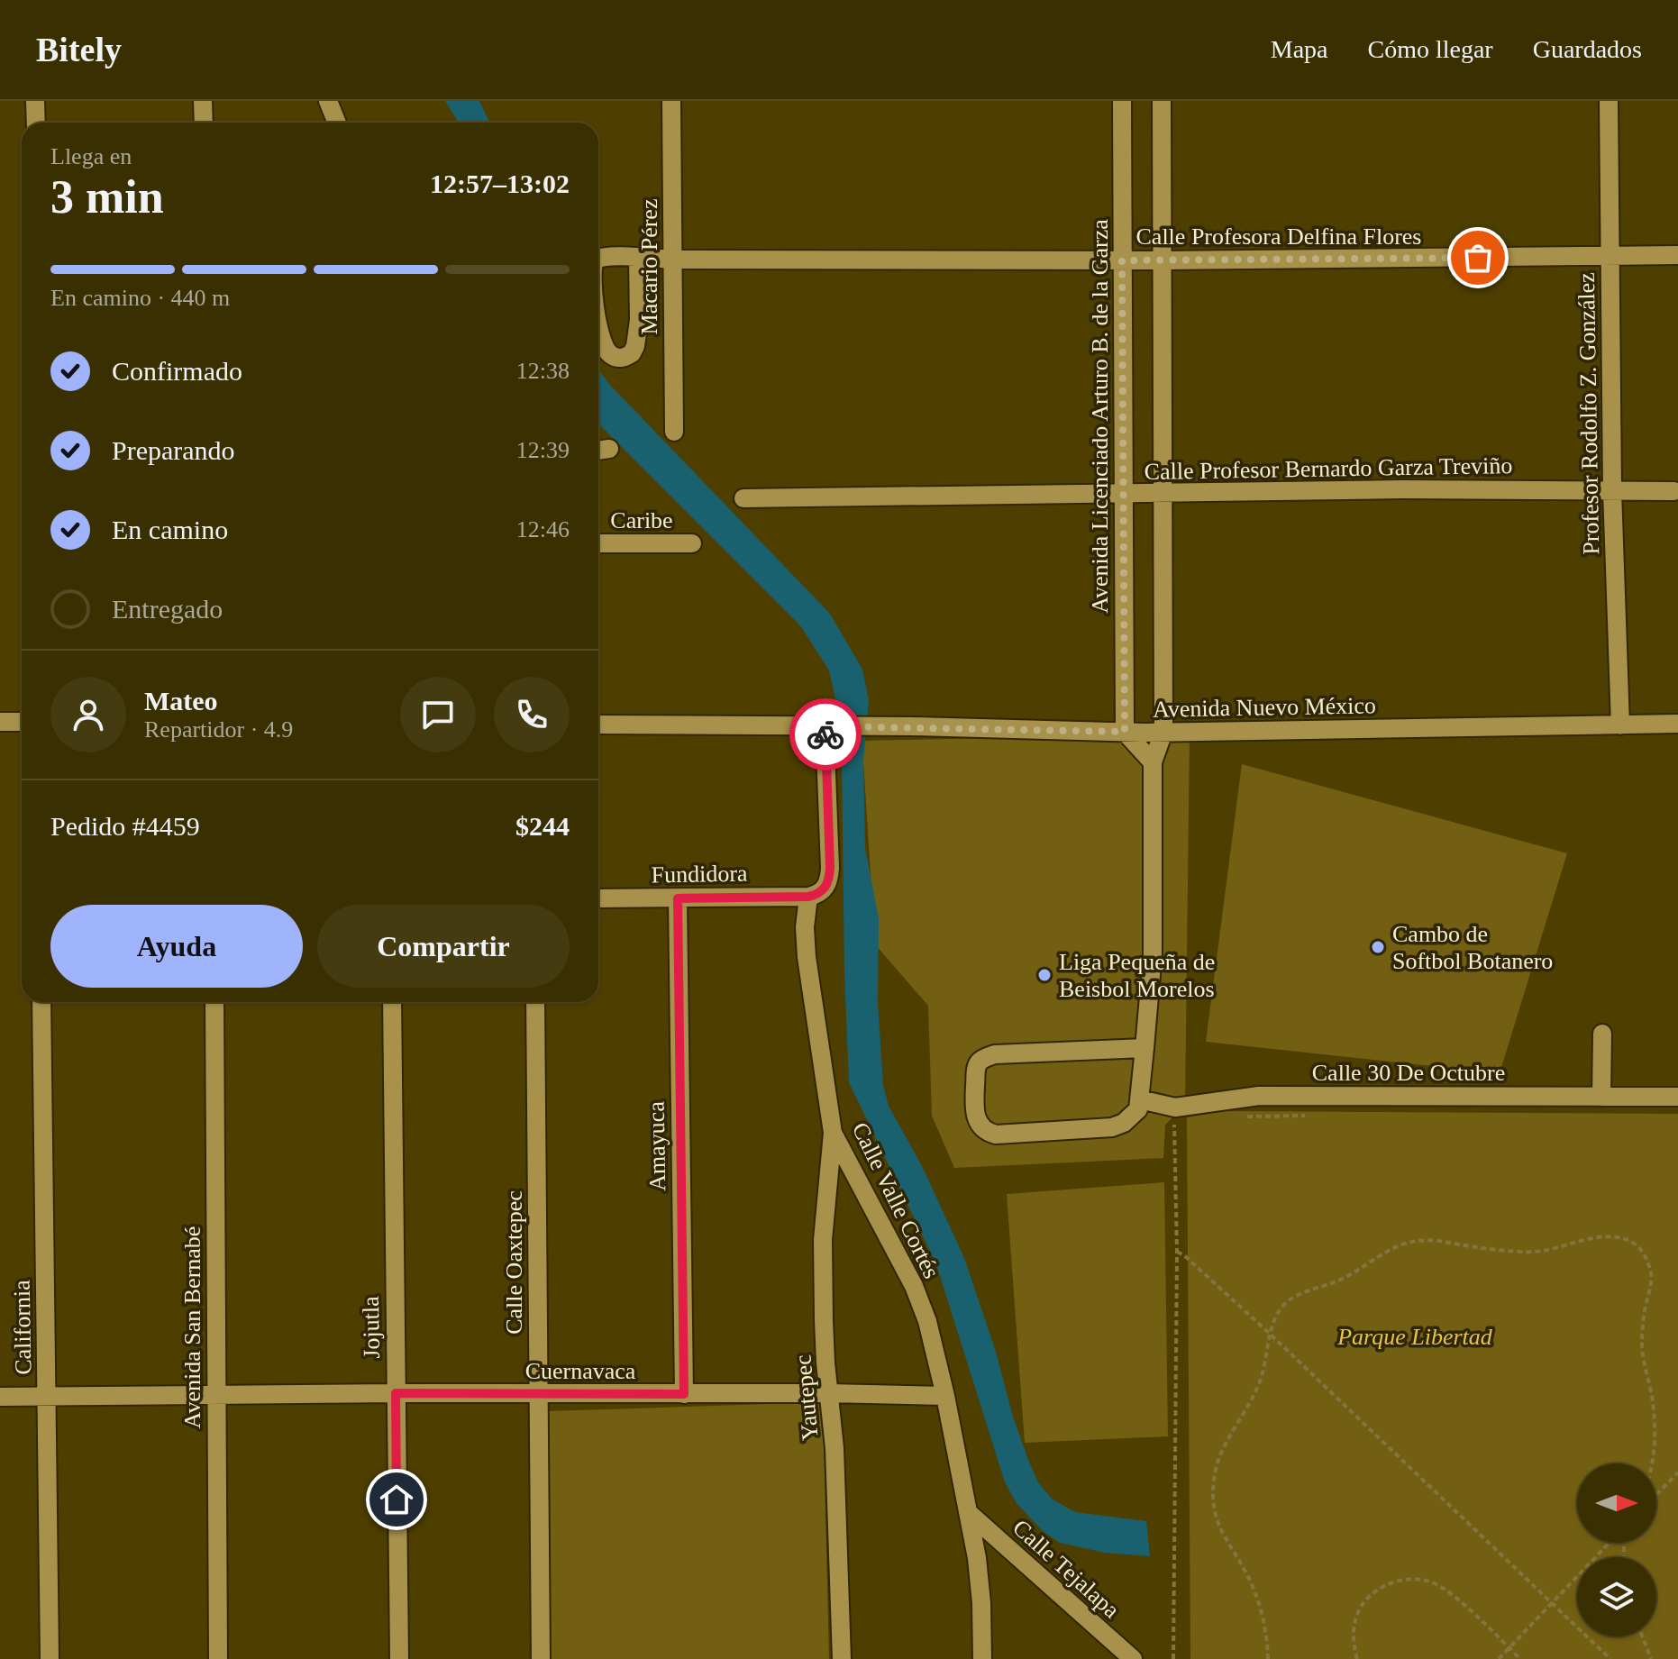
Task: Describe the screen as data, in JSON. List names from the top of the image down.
{
  "streets": {
    "street": [
      "Calle Profesora Delfina Flores",
      "Macario Pérez",
      "Profesor Rodolfo Z. González",
      "Avenida Licenciado Arturo B. de la Garza",
      "Calle Profesor Bernardo Garza Treviño",
      "Caribe",
      "Avenida Nuevo México",
      "Fundidora",
      "Calle 30 De Octubre",
      "Amayuca",
      "Calle Valle Cortés",
      "Calle Oaxtepec",
      "California",
      "Avenida San Bernabé",
      "Jojutla",
      "Cuernavaca",
      "Yautepec",
      "Calle Tejalapa"
    ]
  },
  "crossings": [
    ["Calle Profesora Delfina Flores", "Macario Pérez"],
    ["Calle Profesora Delfina Flores", "Profesor Rodolfo Z. González"],
    ["Calle Profesora Delfina Flores", "Avenida Licenciado Arturo B. de la Garza"],
    ["Profesor Rodolfo Z. González", "Calle Profesor Bernardo Garza Treviño"],
    ["Profesor Rodolfo Z. González", "Avenida Nuevo México"],
    ["Avenida Licenciado Arturo B. de la Garza", "Calle Profesor Bernardo Garza Treviño"],
    ["Avenida Licenciado Arturo B. de la Garza", "Avenida Nuevo México"],
    ["Fundidora", "Amayuca"],
    ["Fundidora", "Calle Valle Cortés"],
    ["Amayuca", "Cuernavaca"],
    ["Calle Valle Cortés", "Cuernavaca"],
    ["Calle Valle Cortés", "Yautepec"],
    ["Calle Valle Cortés", "Calle Tejalapa"],
    ["Calle Oaxtepec", "Cuernavaca"],
    ["California", "Cuernavaca"],
    ["Avenida San Bernabé", "Cuernavaca"],
    ["Jojutla", "Cuernavaca"],
    ["Cuernavaca", "Yautepec"]
  ],
  "parks": ["Parque Libertad"],
  "places": ["Cambo de Softbol Botanero", "Liga Pequeña de Beisbol Morelos"],
  "north": "right",
  "page": {
    "header": "Bitely",
    "nav": ["Mapa", "Cómo llegar", "Guardados"],
    "heading": ["3 min", "Llega en", "12:57–13:02"],
    "panel": [
      "Mateo",
      "Repartidor · 4.9",
      "Pedido #4459",
      "$244"
    ],
    "bar": "En camino · 440 m",
    "list": [
      ["Confirmado", "12:38"],
      ["Preparando", "12:39"],
      ["En camino", "12:46"],
      "Entregado"
    ],
    "buttons": ["Ayuda", "Compartir"]
  }
}
